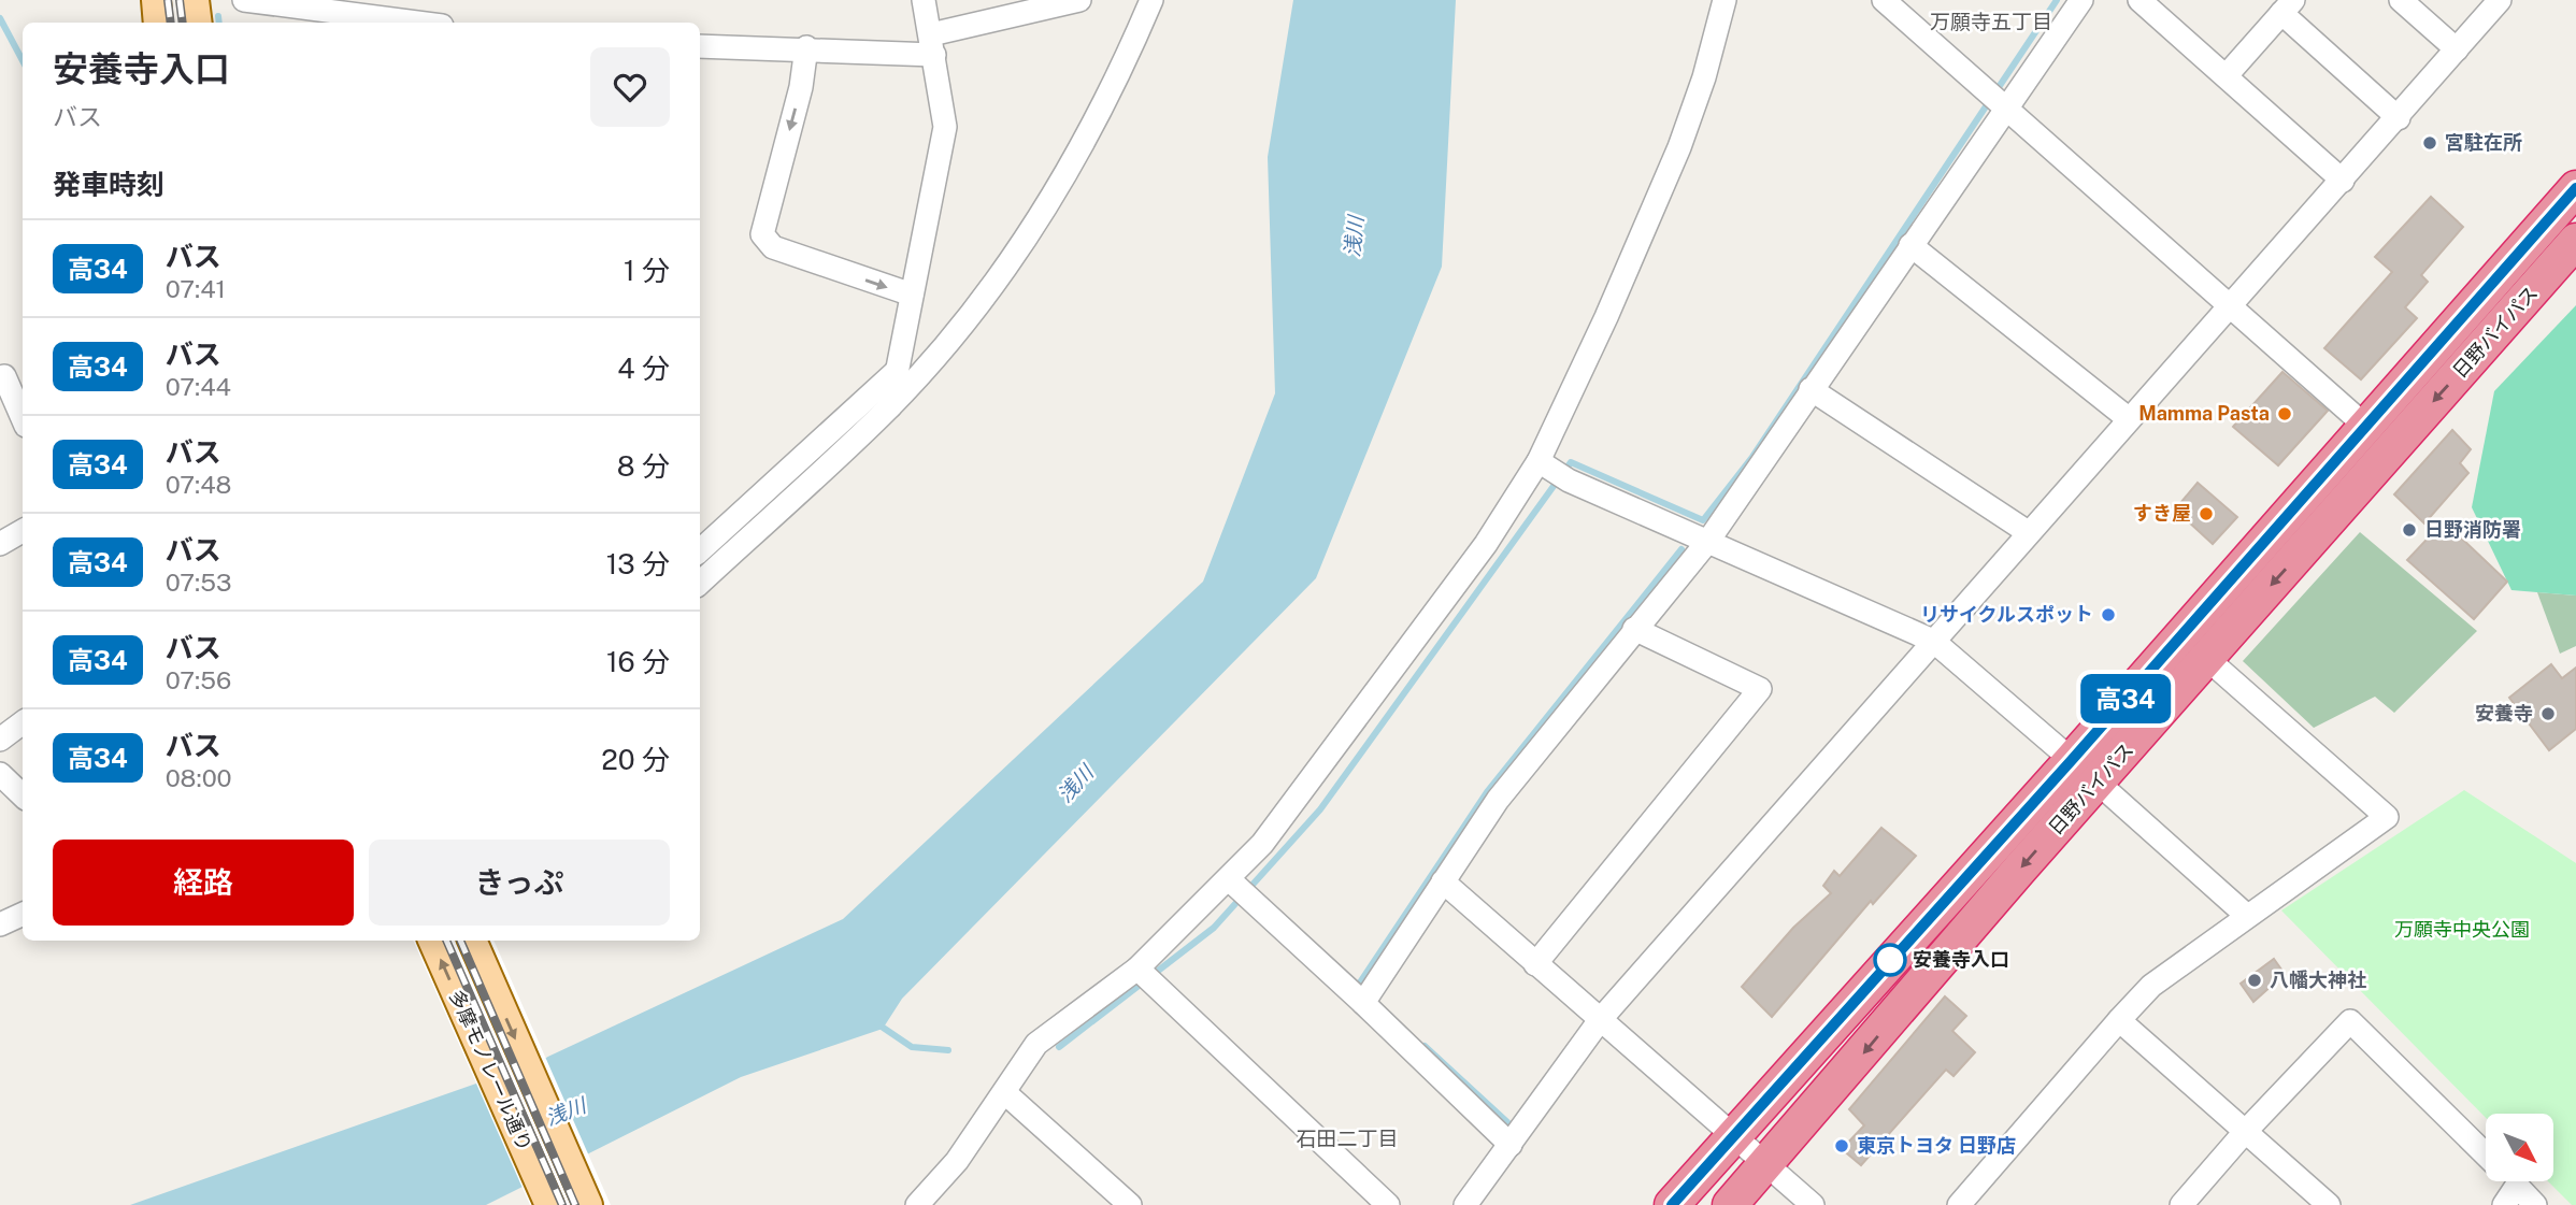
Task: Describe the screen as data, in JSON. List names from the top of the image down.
{
  "streets": {
    "highway": ["日野バイパス"],
    "main road": ["多摩モノレール通り"]
  },
  "districts": ["万願寺五丁目", "石田二丁目"],
  "water": ["浅川"],
  "parks": ["万願寺中央公園"],
  "places": [
    "宮駐在所",
    "Mamma Pasta",
    "すき屋",
    "日野消防署",
    "リサイクルスポット",
    "安養寺",
    "安養寺入口",
    "八幡大神社",
    "東京トヨタ 日野店"
  ],
  "lines": ["bus line 高34"],
  "north": "bottom right",
  "page": {
    "on_map": "高34",
    "heading": [
      ["安養寺入口", "バス"],
      "発車時刻"
    ],
    "list": [
      {
        "mark": "高34",
        "name": "バス",
        "note": "07:41",
        "value": "1 分"
      },
      {
        "mark": "高34",
        "name": "バス",
        "note": "07:44",
        "value": "4 分"
      },
      {
        "mark": "高34",
        "name": "バス",
        "note": "07:48",
        "value": "8 分"
      },
      {
        "mark": "高34",
        "name": "バス",
        "note": "07:53",
        "value": "13 分"
      },
      {
        "mark": "高34",
        "name": "バス",
        "note": "07:56",
        "value": "16 分"
      },
      {
        "mark": "高34",
        "name": "バス",
        "note": "08:00",
        "value": "20 分"
      }
    ],
    "buttons": ["経路", "きっぷ"]
  }
}
